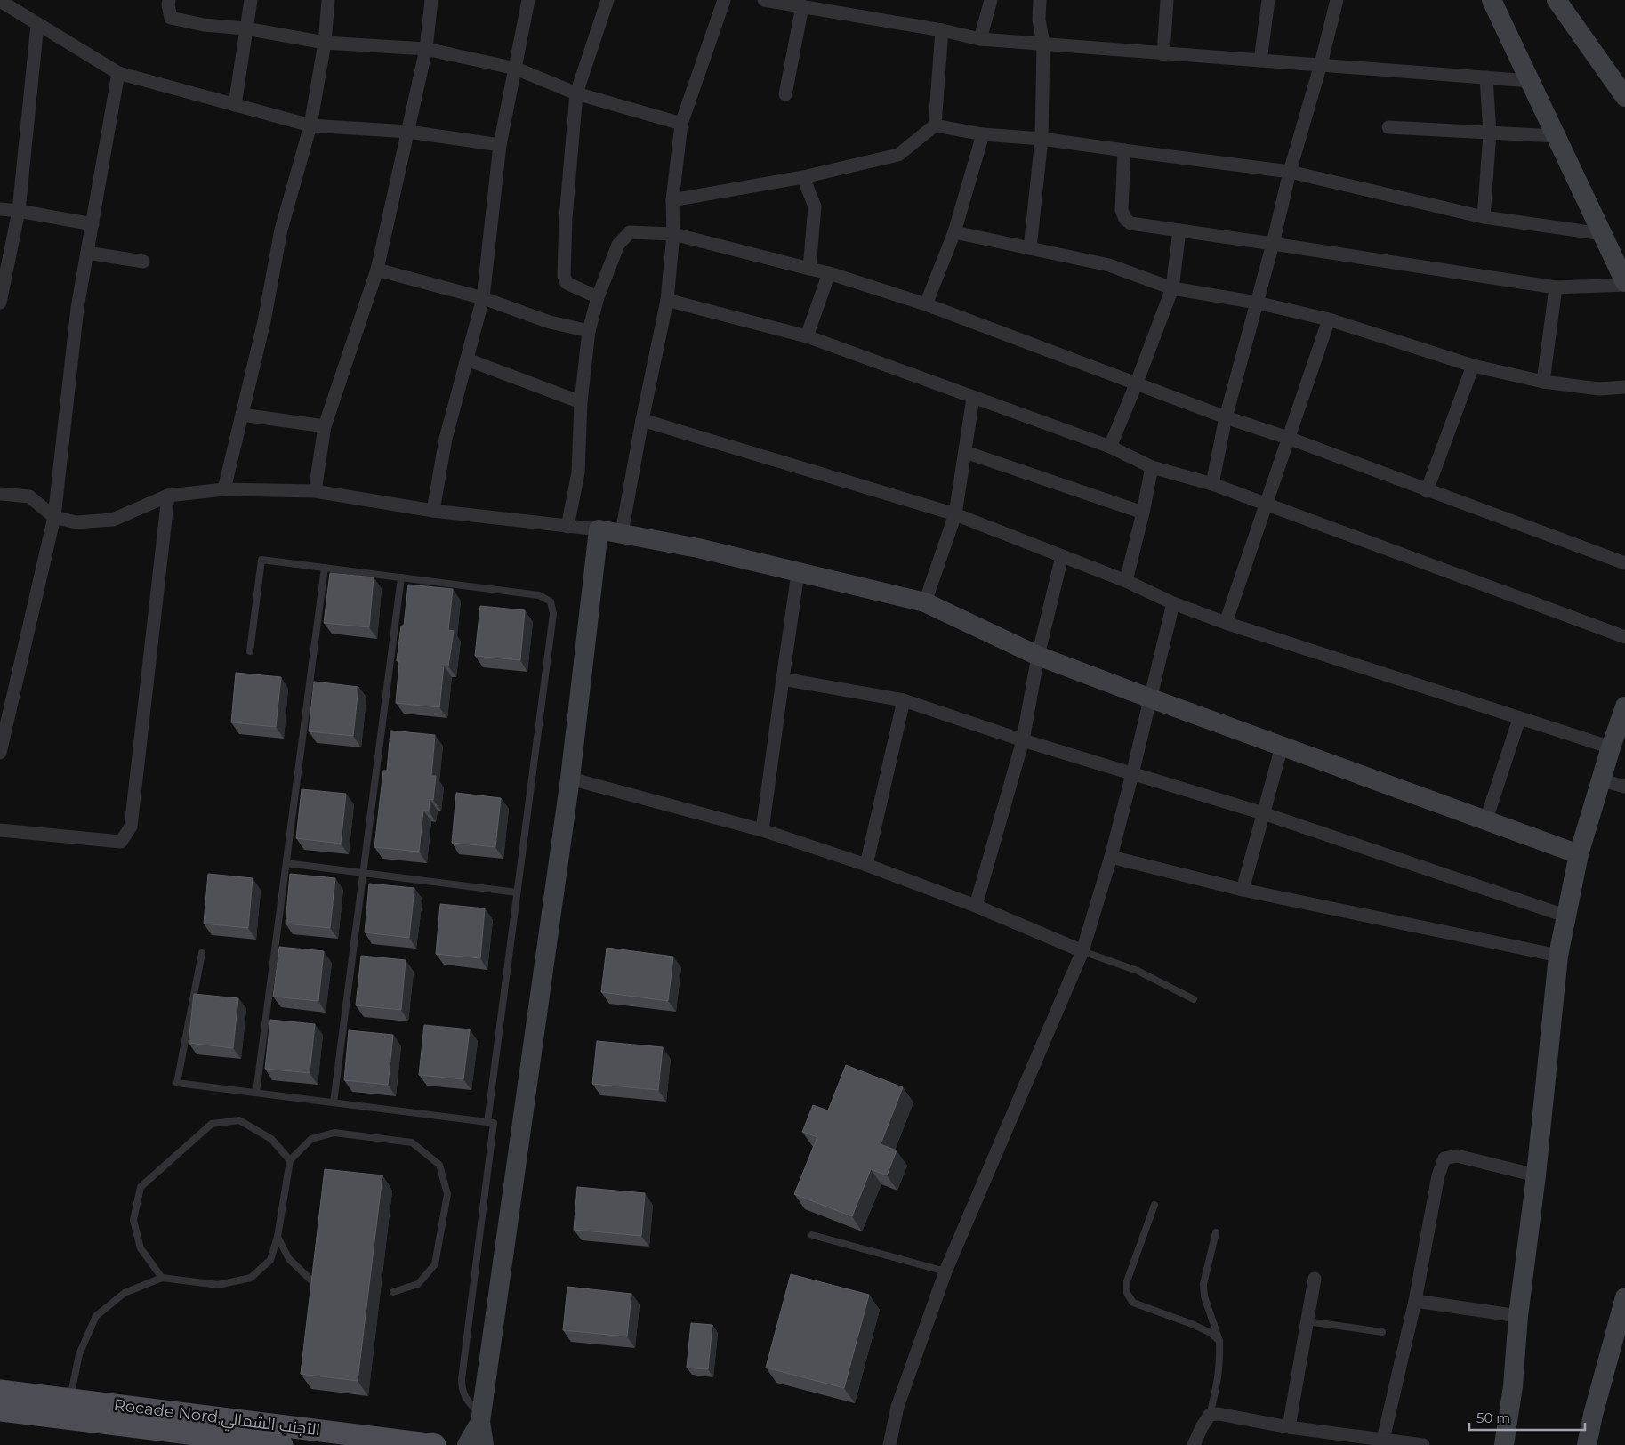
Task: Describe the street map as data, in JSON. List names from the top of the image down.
{
  "streets": {
    "main road": ["Rocade Nord,التجنب الشمالي"]
  },
  "scale_bar": "50 m"
}
